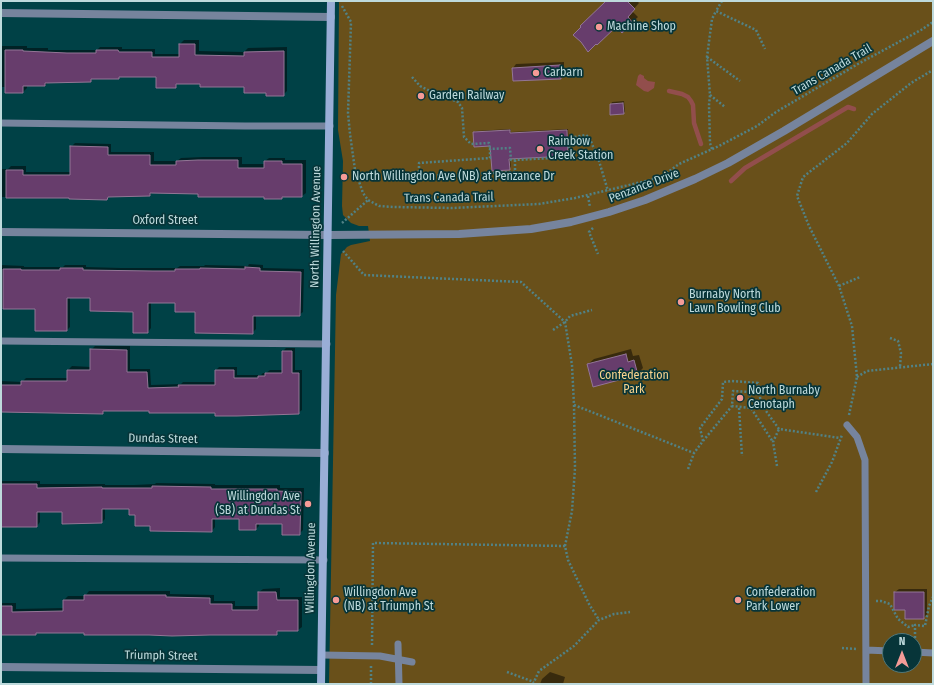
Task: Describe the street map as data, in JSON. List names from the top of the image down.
{
  "streets": {
    "street": [
      "Penzance Drive",
      "Oxford Street",
      "North Willingdon Avenue",
      "Dundas Street",
      "Willingdon Avenue",
      "Triumph Street"
    ],
    "path": ["Trans Canada Trail"]
  },
  "crossings": [
    ["Penzance Drive", "Oxford Street"],
    ["Penzance Drive", "North Willingdon Avenue"],
    ["Oxford Street", "North Willingdon Avenue"],
    ["North Willingdon Avenue", "Dundas Street"],
    ["North Willingdon Avenue", "Willingdon Avenue"],
    ["Dundas Street", "Willingdon Avenue"],
    ["Willingdon Avenue", "Triumph Street"]
  ],
  "parks": ["Confederation Park"],
  "places": [
    "Machine Shop",
    "Carbarn",
    "Garden Railway",
    "Rainbow Creek Station",
    "North Willingdon Ave (NB) at Penzance Dr",
    "Burnaby North Lawn Bowling Club",
    "North Burnaby Cenotaph",
    "Willingdon Ave (SB) at Dundas St",
    "Willingdon Ave (NB) at Triumph St",
    "Confederation Park Lower"
  ],
  "north": "top"
}
